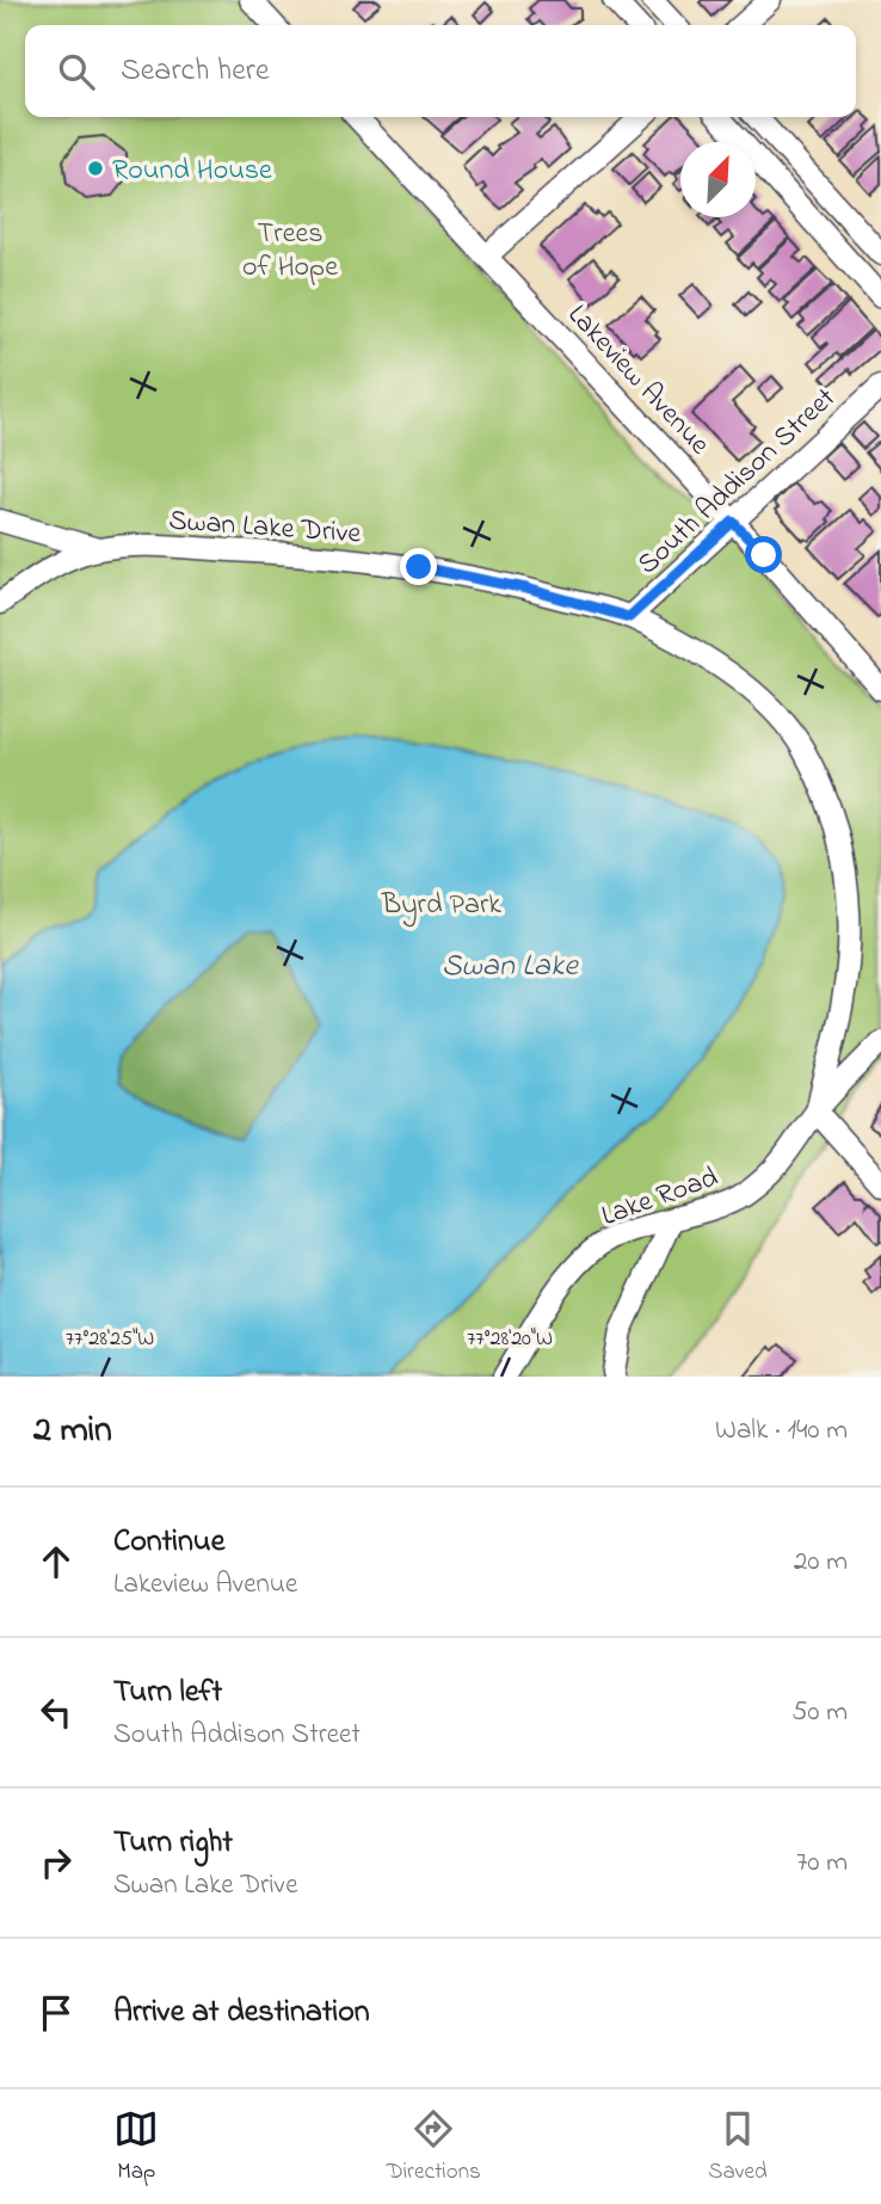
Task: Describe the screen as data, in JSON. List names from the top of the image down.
{
  "streets": {
    "street": [
      "Lakeview Avenue",
      "South Addison Street",
      "Swan Lake Drive",
      "Lake Road"
    ]
  },
  "crossings": [
    ["Lakeview Avenue", "South Addison Street"],
    ["South Addison Street", "Swan Lake Drive"],
    ["Swan Lake Drive", "Lake Road"]
  ],
  "water": ["Swan Lake"],
  "parks": ["Trees of Hope", "Byrd Park"],
  "places": ["Round House"],
  "north": "top right",
  "page": {
    "search": "Search here",
    "heading": ["2 min", "Walk · 140 m"],
    "list": [
      ["Continue", "Lakeview Avenue", "20 m"],
      ["Turn left", "South Addison Street", "50 m"],
      ["Turn right", "Swan Lake Drive", "70 m"],
      "Arrive at destination"
    ],
    "nav": ["Map", "Directions", "Saved"]
  },
  "coordinates": ["77°28'25\"W", "77°28'20\"W"]
}
